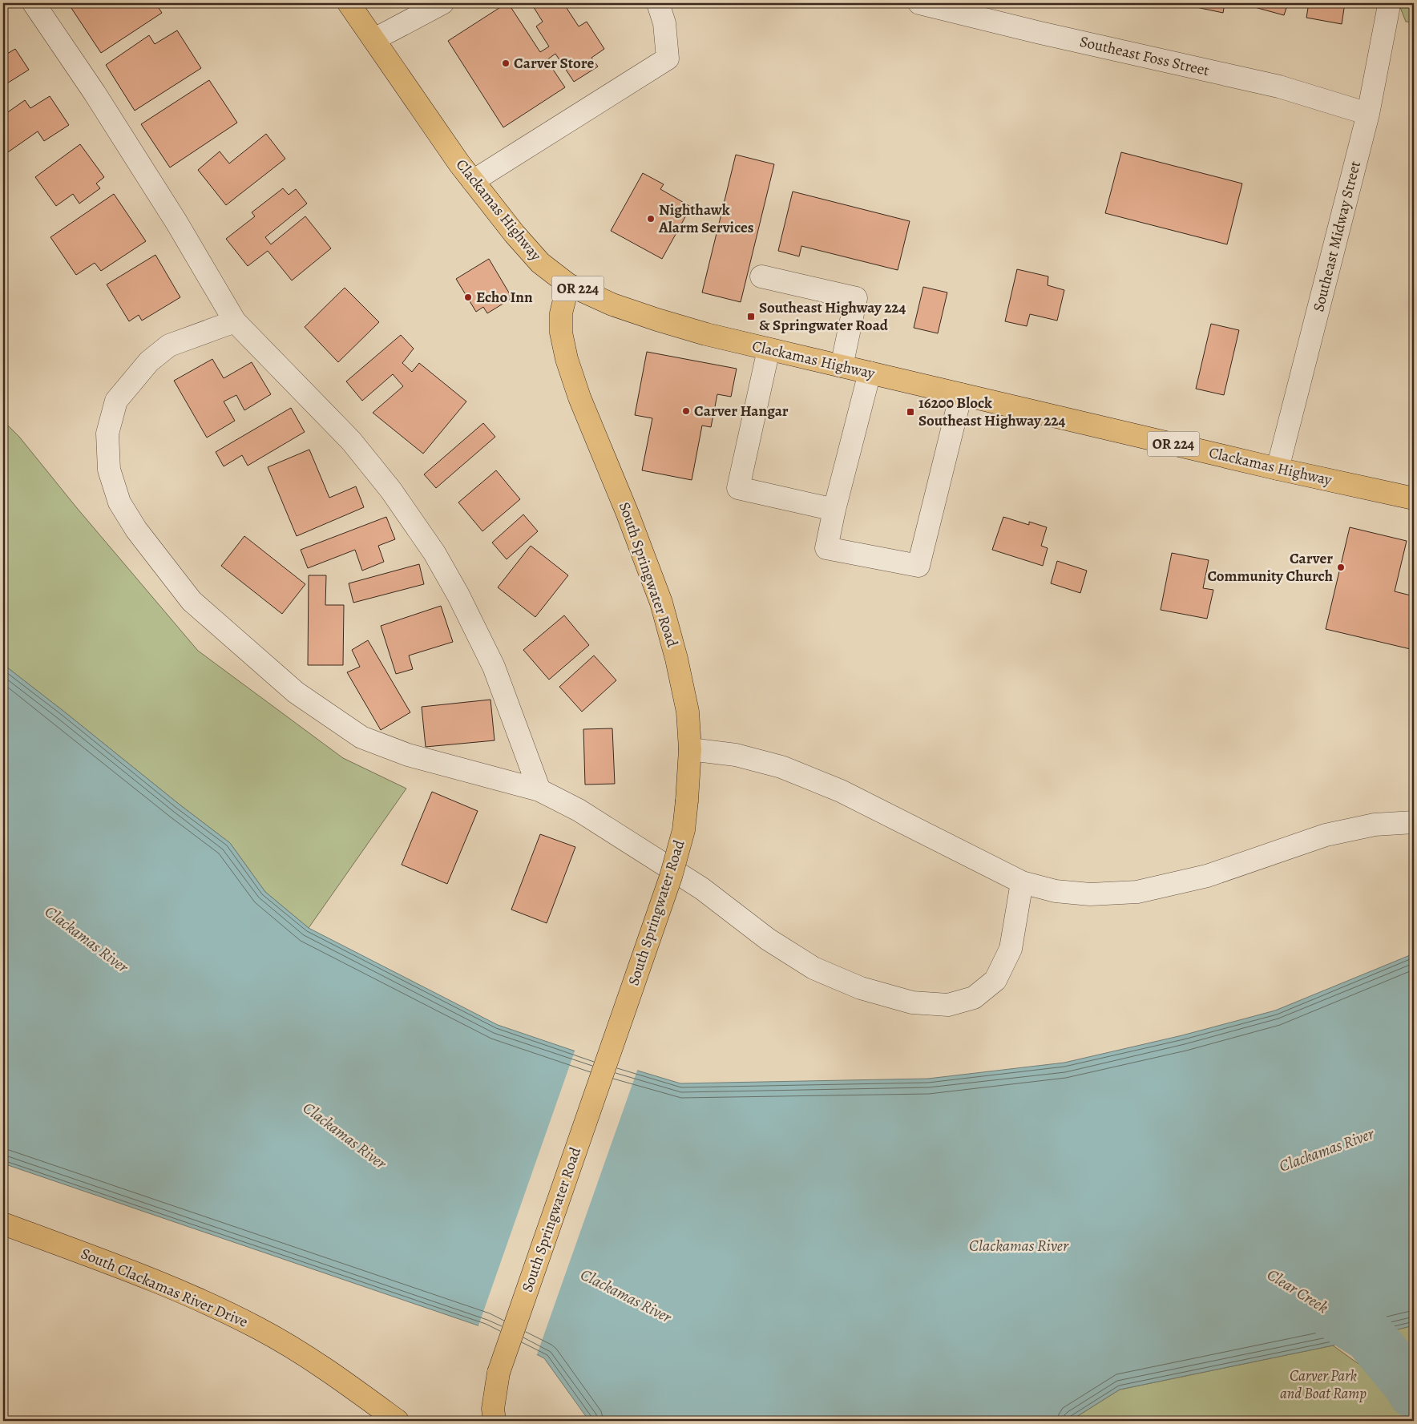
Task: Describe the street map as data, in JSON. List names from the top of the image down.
{
  "streets": {
    "main road": [
      "Clackamas Highway",
      "OR 224",
      "South Springwater Road",
      "South Clackamas River Drive"
    ],
    "street": ["Southeast Foss Street", "Southeast Midway Street"]
  },
  "crossings": [
    ["Southeast Foss Street", "Southeast Midway Street"],
    ["Clackamas Highway", "Southeast Midway Street"],
    ["Clackamas Highway", "South Springwater Road"]
  ],
  "water": ["Clackamas River", "Clear Creek"],
  "parks": ["Carver Park and Boat Ramp"],
  "places": {
    "other": [
      "Carver Store",
      "Nighthawk Alarm Services",
      "Echo Inn",
      "Carver Hangar",
      "Carver Community Church"
    ],
    "transit": ["Southeast Highway 224 & Springwater Road", "16200 Block Southeast Highway 224"]
  }
}
